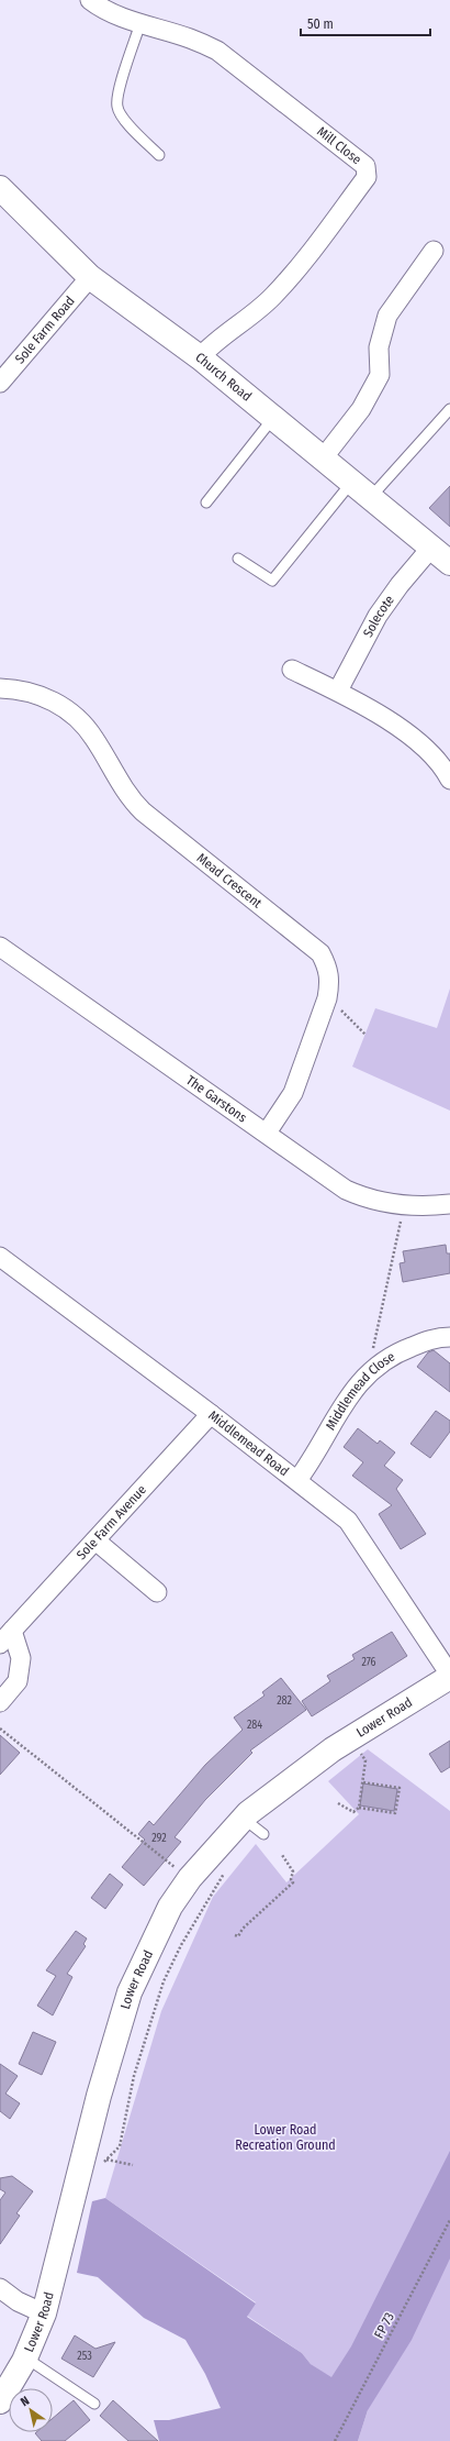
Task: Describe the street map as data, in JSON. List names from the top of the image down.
{
  "streets": {
    "street": [
      "Mill Close",
      "Sole Farm Road",
      "Church Road",
      "Solecote",
      "Mead Crescent",
      "The Garstons",
      "Middlemead Close",
      "Middlemead Road",
      "Sole Farm Avenue",
      "Lower Road"
    ],
    "path": ["FP 73"]
  },
  "crossings": [
    ["Mill Close", "Church Road"],
    ["Sole Farm Road", "Church Road"],
    ["Church Road", "Solecote"],
    ["Mead Crescent", "The Garstons"],
    ["Middlemead Close", "Middlemead Road"],
    ["Middlemead Road", "Sole Farm Avenue"],
    ["Middlemead Road", "Lower Road"]
  ],
  "parks": ["Lower Road Recreation Ground"],
  "house_numbers": [
    "276",
    "282",
    "284",
    "292",
    "253"
  ],
  "scale_bar": "50 m",
  "north": "top left"
}
